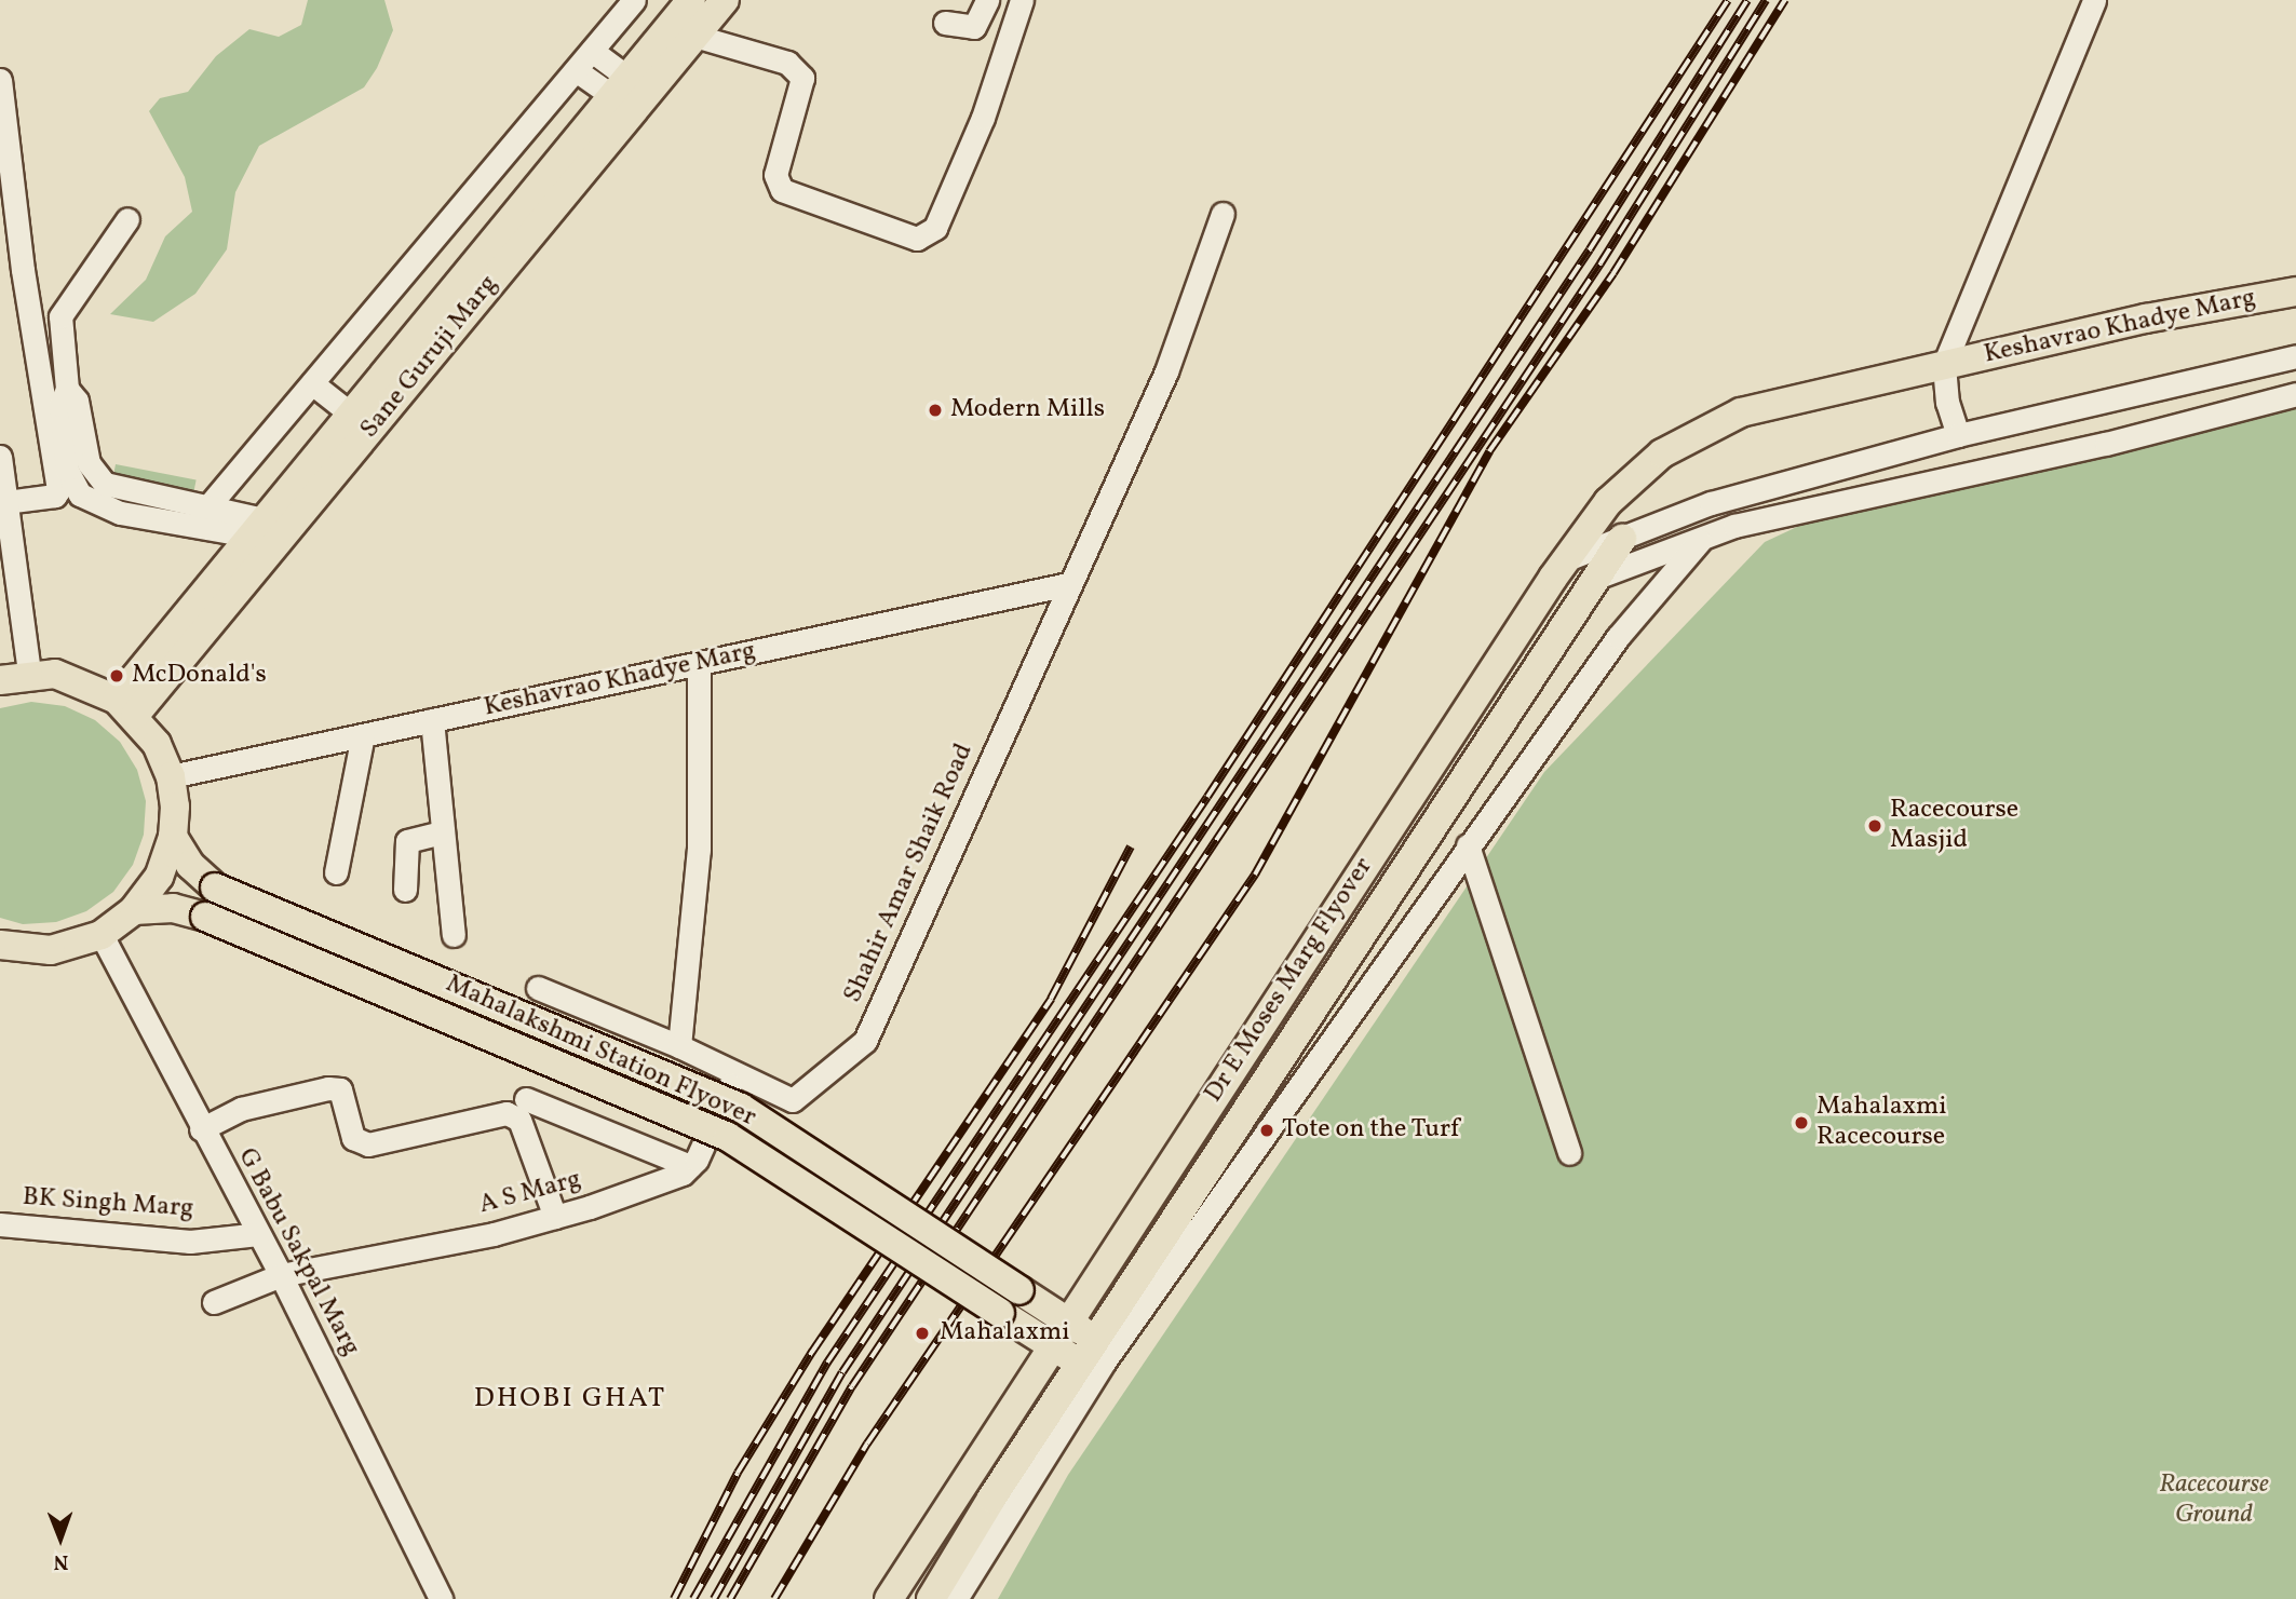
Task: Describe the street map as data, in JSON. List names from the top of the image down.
{
  "streets": {
    "main road": [
      "Keshavrao Khadye Marg",
      "Sane Guruji Marg",
      "Dr E Moses Marg Flyover",
      "Mahalakshmi Station Flyover"
    ],
    "street": [
      "Shahir Amar Shaik Road",
      "A S Marg",
      "BK Singh Marg",
      "G Babu Sakpal Marg"
    ]
  },
  "crossings": [
    ["Keshavrao Khadye Marg", "Shahir Amar Shaik Road"],
    ["Keshavrao Khadye Marg", "Dr E Moses Marg Flyover"],
    ["Dr E Moses Marg Flyover", "Mahalakshmi Station Flyover"],
    ["A S Marg", "G Babu Sakpal Marg"],
    ["BK Singh Marg", "G Babu Sakpal Marg"]
  ],
  "districts": ["DHOBI GHAT"],
  "parks": ["Racecourse Ground"],
  "places": [
    "Modern Mills",
    "McDonald's",
    "Racecourse Masjid",
    "Mahalaxmi Racecourse",
    "Tote on the Turf",
    "Mahalaxmi"
  ],
  "north": "bottom"
}
